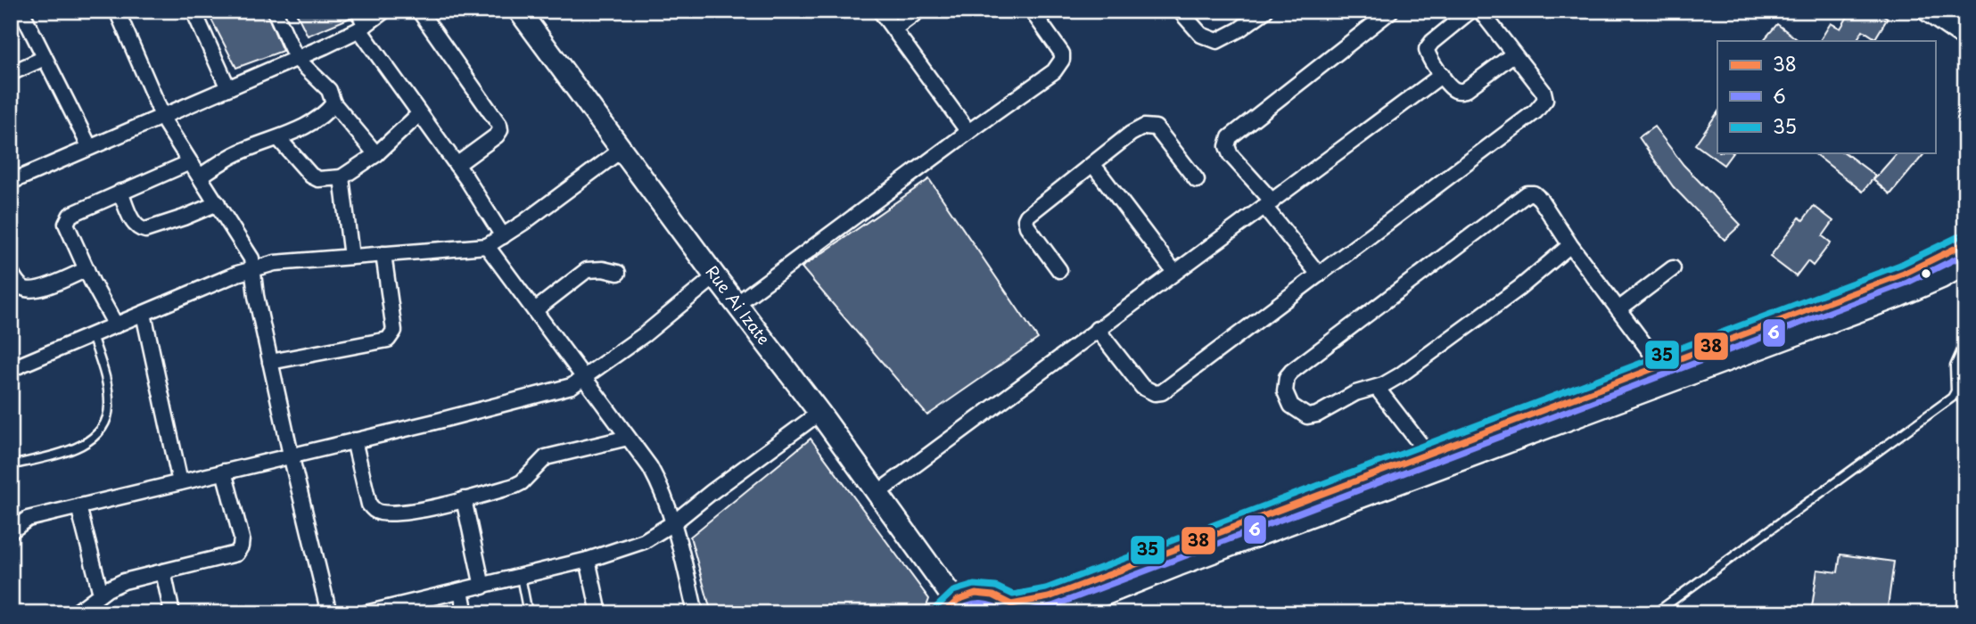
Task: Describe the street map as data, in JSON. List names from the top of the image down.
{
  "streets": {
    "street": ["Rue Ai Izate"]
  },
  "lines": ["transit line 35", "transit line 38", "transit line 6"],
  "legend": ["38", "6", "35"]
}
